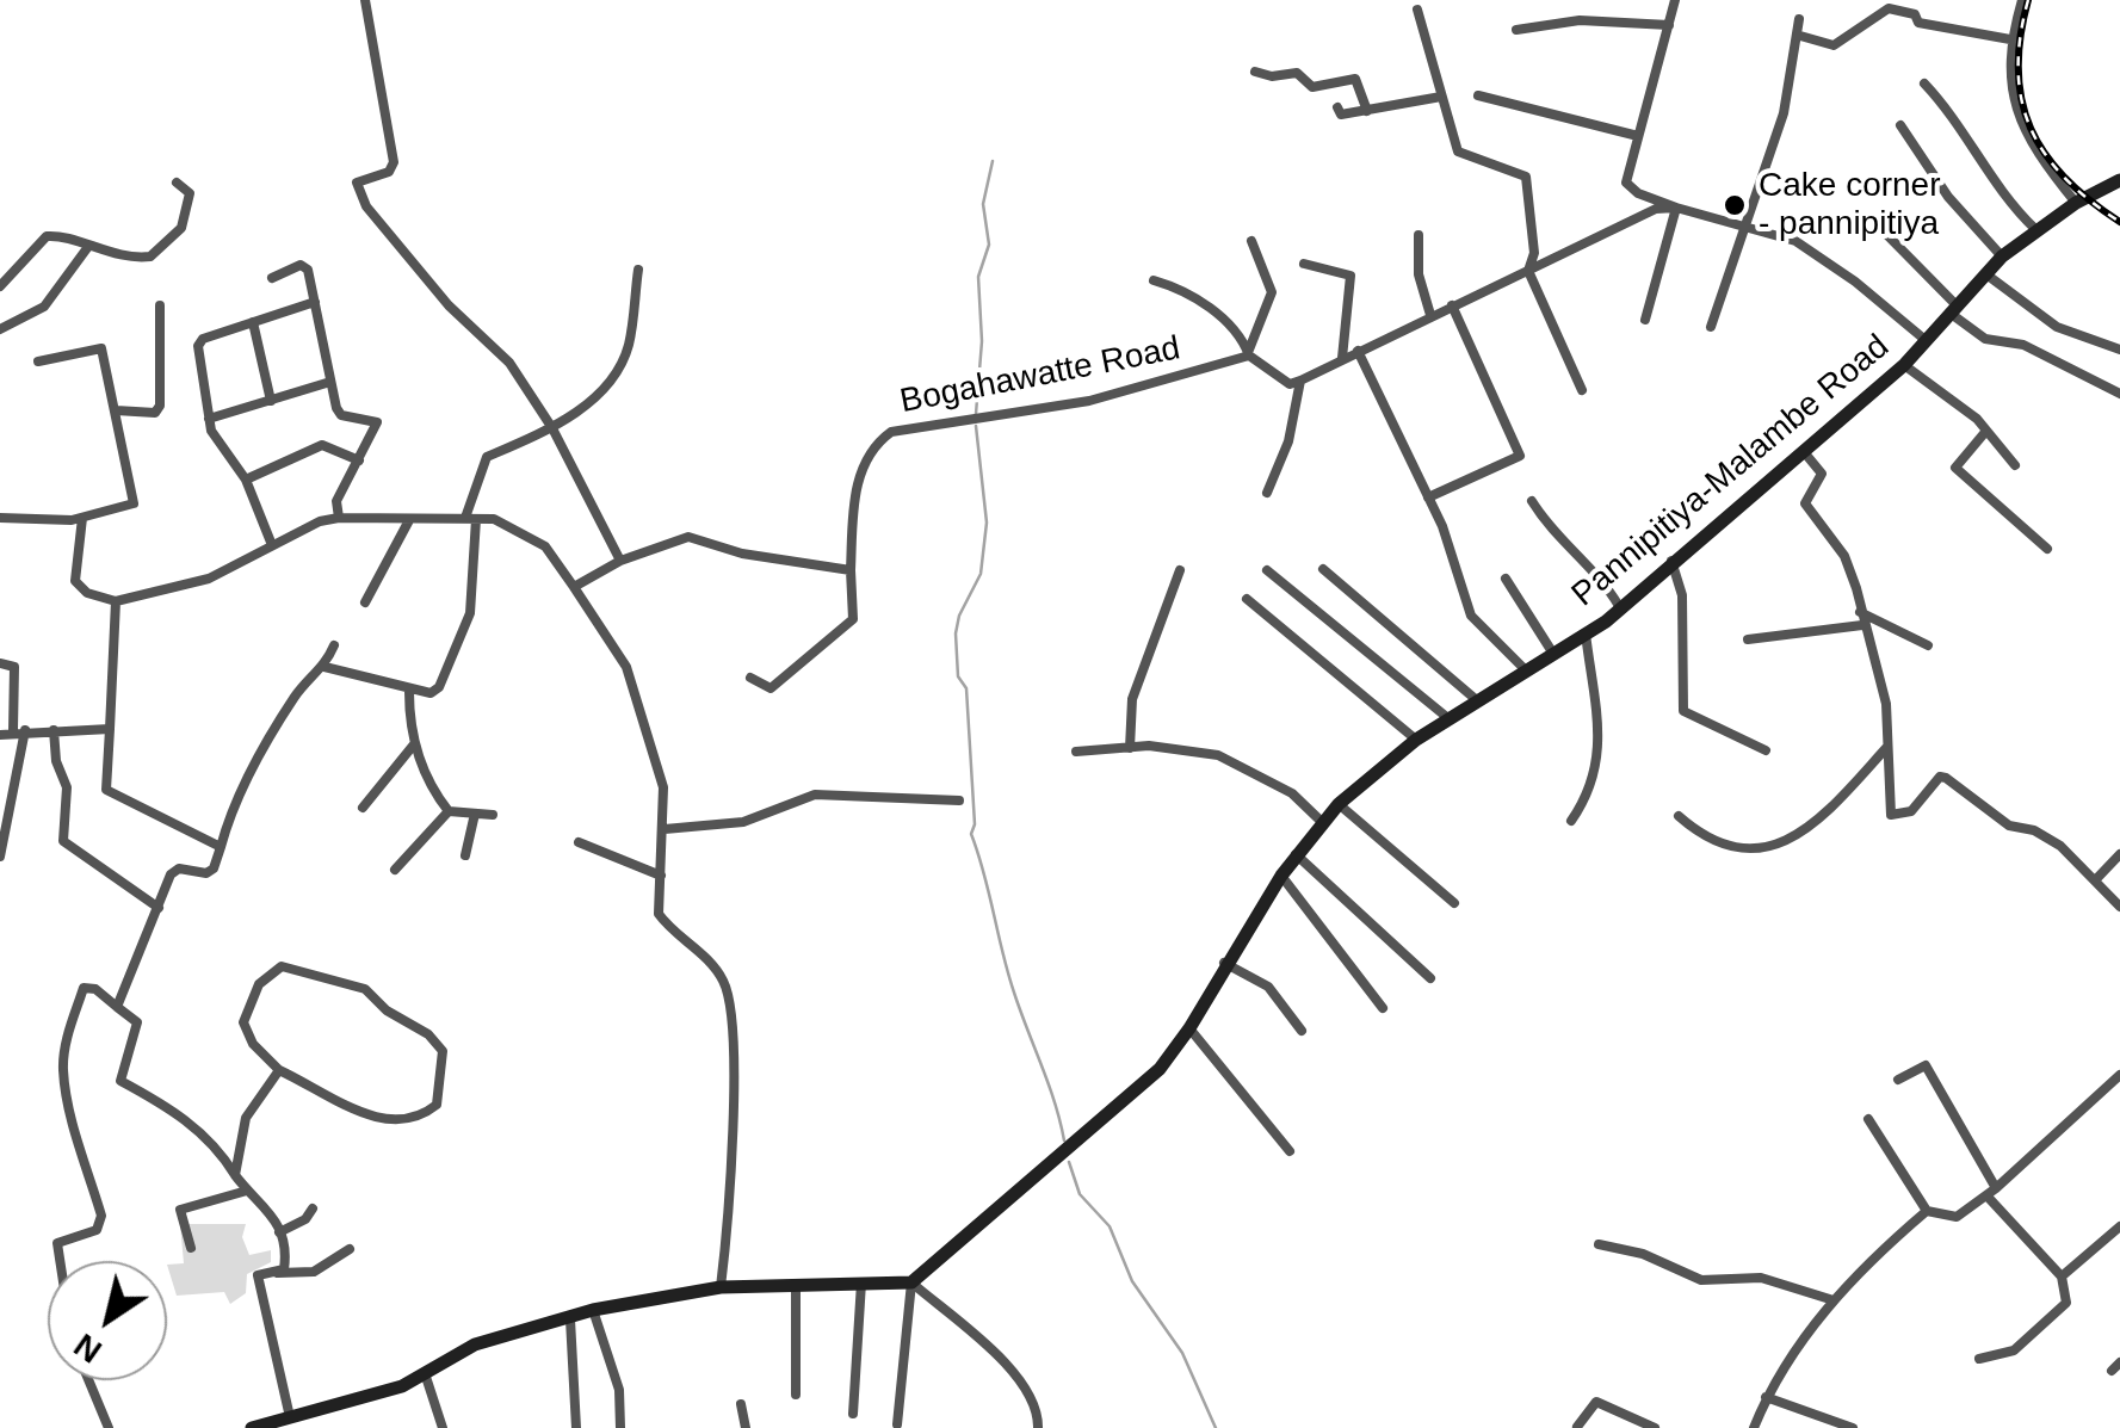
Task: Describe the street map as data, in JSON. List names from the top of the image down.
{
  "streets": {
    "street": ["Bogahawatte Road", "Pannipitiya-Malambe Road"]
  },
  "places": ["Cake corner - pannipitiya"],
  "north": "bottom left"
}
